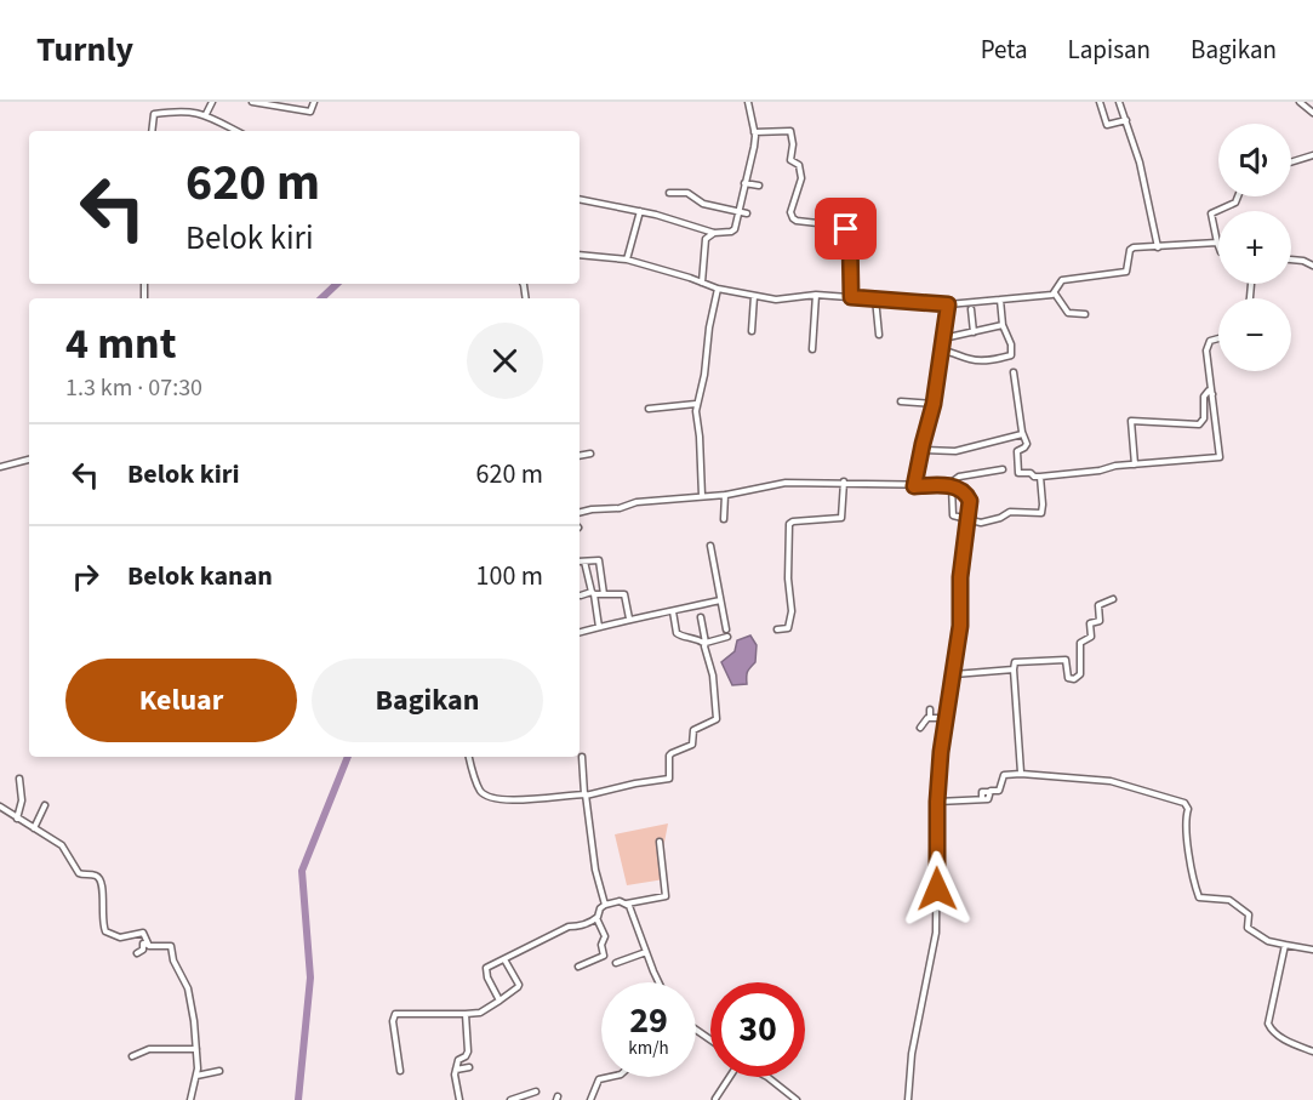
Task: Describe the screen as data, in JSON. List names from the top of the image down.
{
  "page": {
    "header": "Turnly",
    "nav": ["Peta", "Lapisan", "Bagikan"],
    "map_buttons": ["+", "−"],
    "turn": ["620 m", "Belok kiri"],
    "heading": ["4 mnt", "1.3 km · 07:30"],
    "list": [
      {
        "name": "Belok kiri",
        "value": "620 m"
      },
      {
        "name": "Belok kanan",
        "value": "100 m"
      }
    ],
    "buttons": ["Keluar", "Bagikan"],
    "speed": "29 km/h",
    "limit": "30"
  }
}
